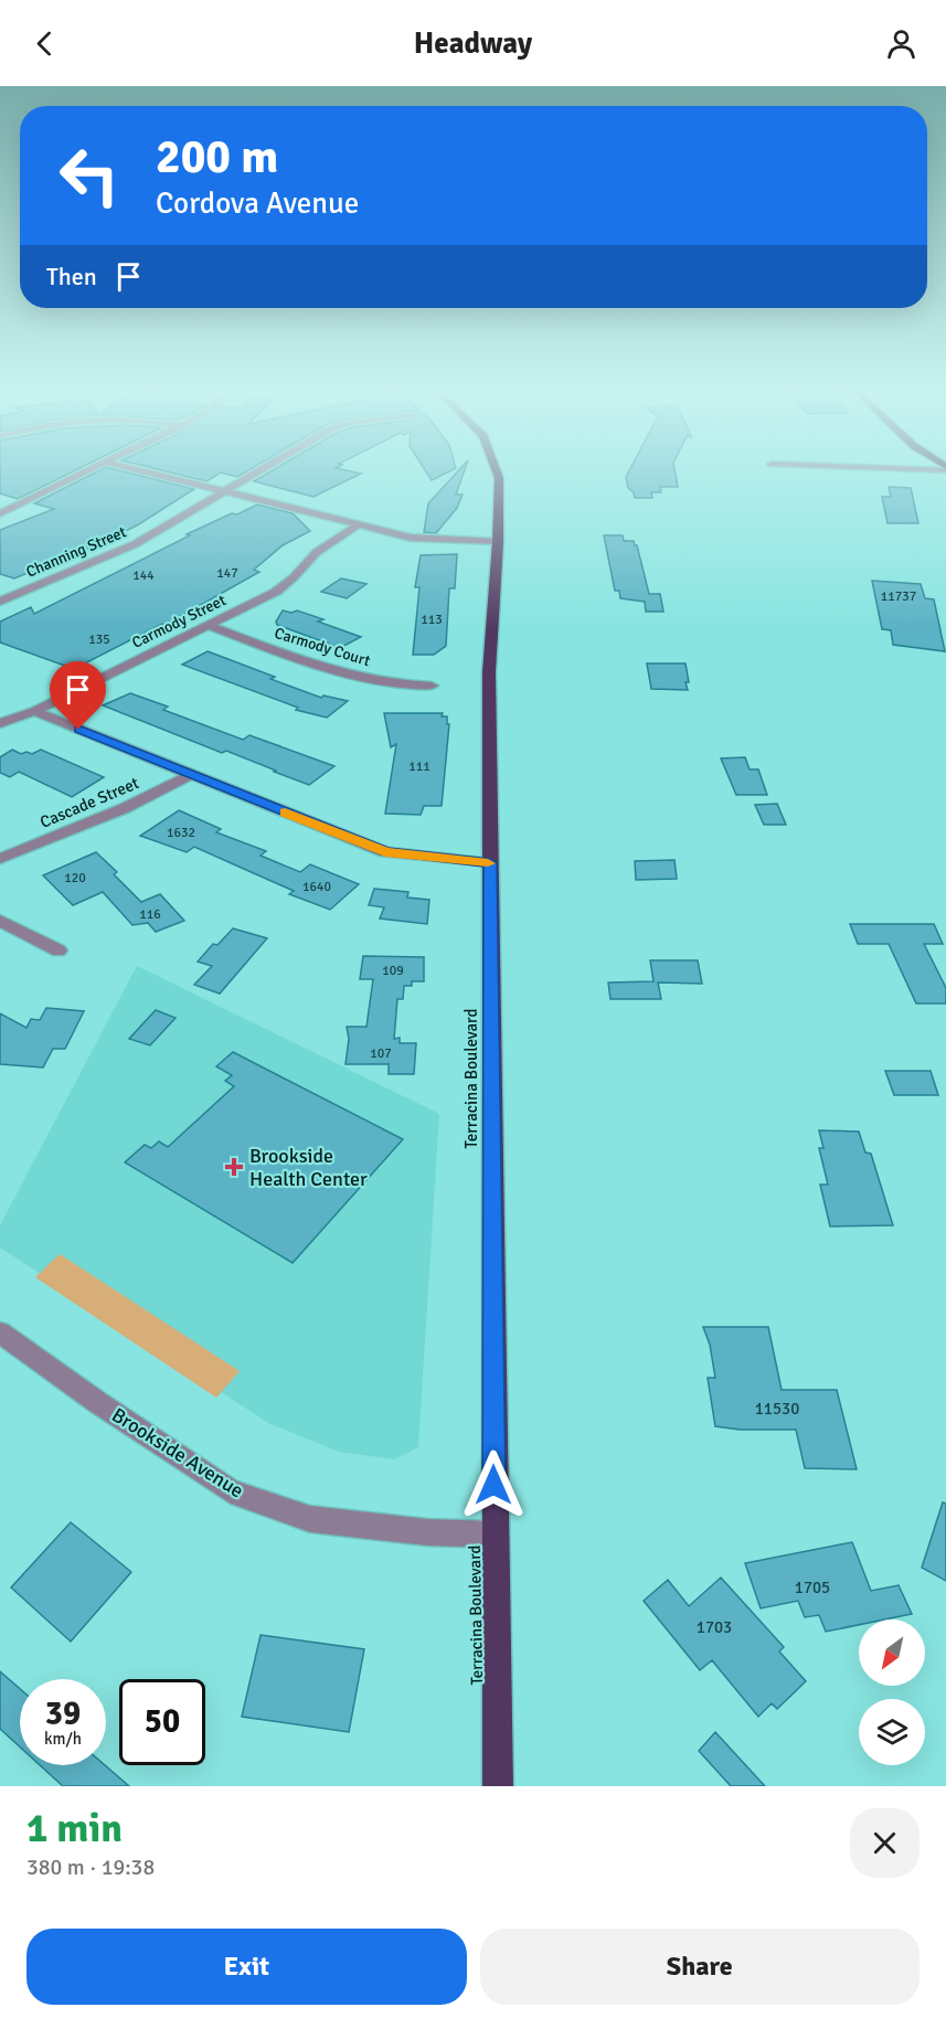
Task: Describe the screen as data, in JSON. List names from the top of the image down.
{
  "streets": {
    "main road": ["Terracina Boulevard"],
    "street": [
      "Channing Street",
      "Carmody Street",
      "Carmody Court",
      "Cascade Street",
      "Brookside Avenue"
    ]
  },
  "crossings": [
    ["Carmody Street", "Carmody Court"],
    ["Terracina Boulevard", "Brookside Avenue"]
  ],
  "places": {
    "health": ["Brookside Health Center"]
  },
  "house_numbers": [
    "147",
    "144",
    "11737",
    "113",
    "135",
    "111",
    "1632",
    "120",
    "1640",
    "116",
    "109",
    "107",
    "11530",
    "1705",
    "1703"
  ],
  "north": "bottom left",
  "page": {
    "header": "Headway",
    "turn": ["200 m", "Cordova Avenue"],
    "then": "Then",
    "speed": "39 km/h",
    "limit": "50",
    "heading": ["1 min", "380 m · 19:38"],
    "buttons": ["Exit", "Share"]
  }
}
